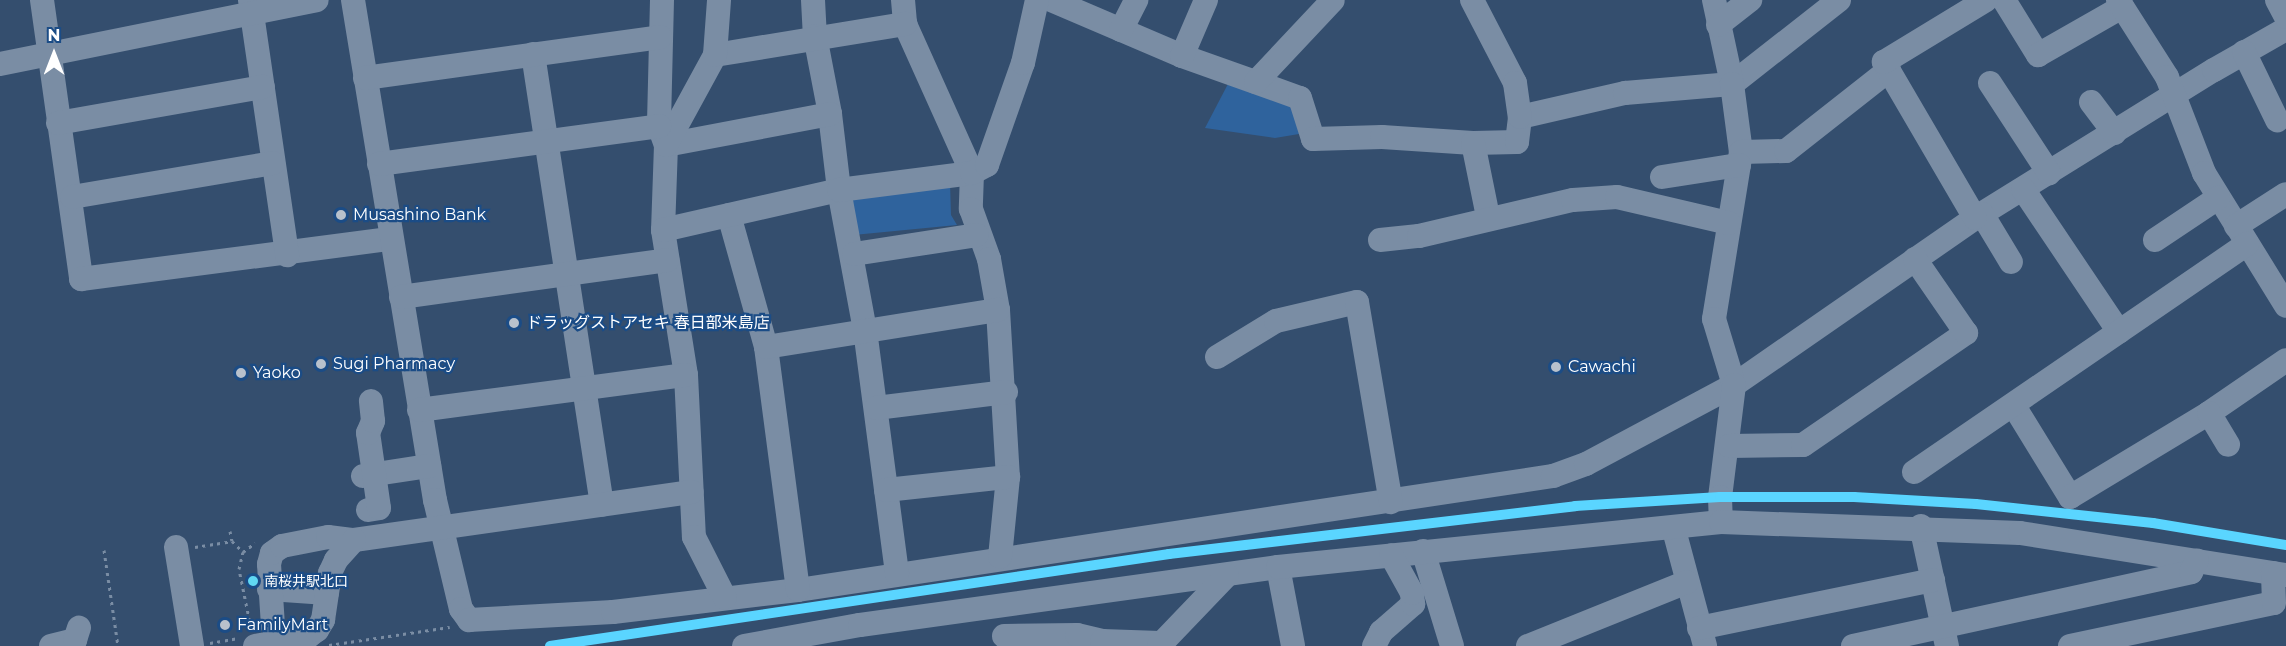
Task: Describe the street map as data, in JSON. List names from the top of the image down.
{
  "places": [
    "Musashino Bank",
    "ドラッグストアセキ 春日部米島店",
    "Sugi Pharmacy",
    "Cawachi",
    "Yaoko",
    "南桜井駅北口",
    "FamilyMart"
  ],
  "north": "top"
}
